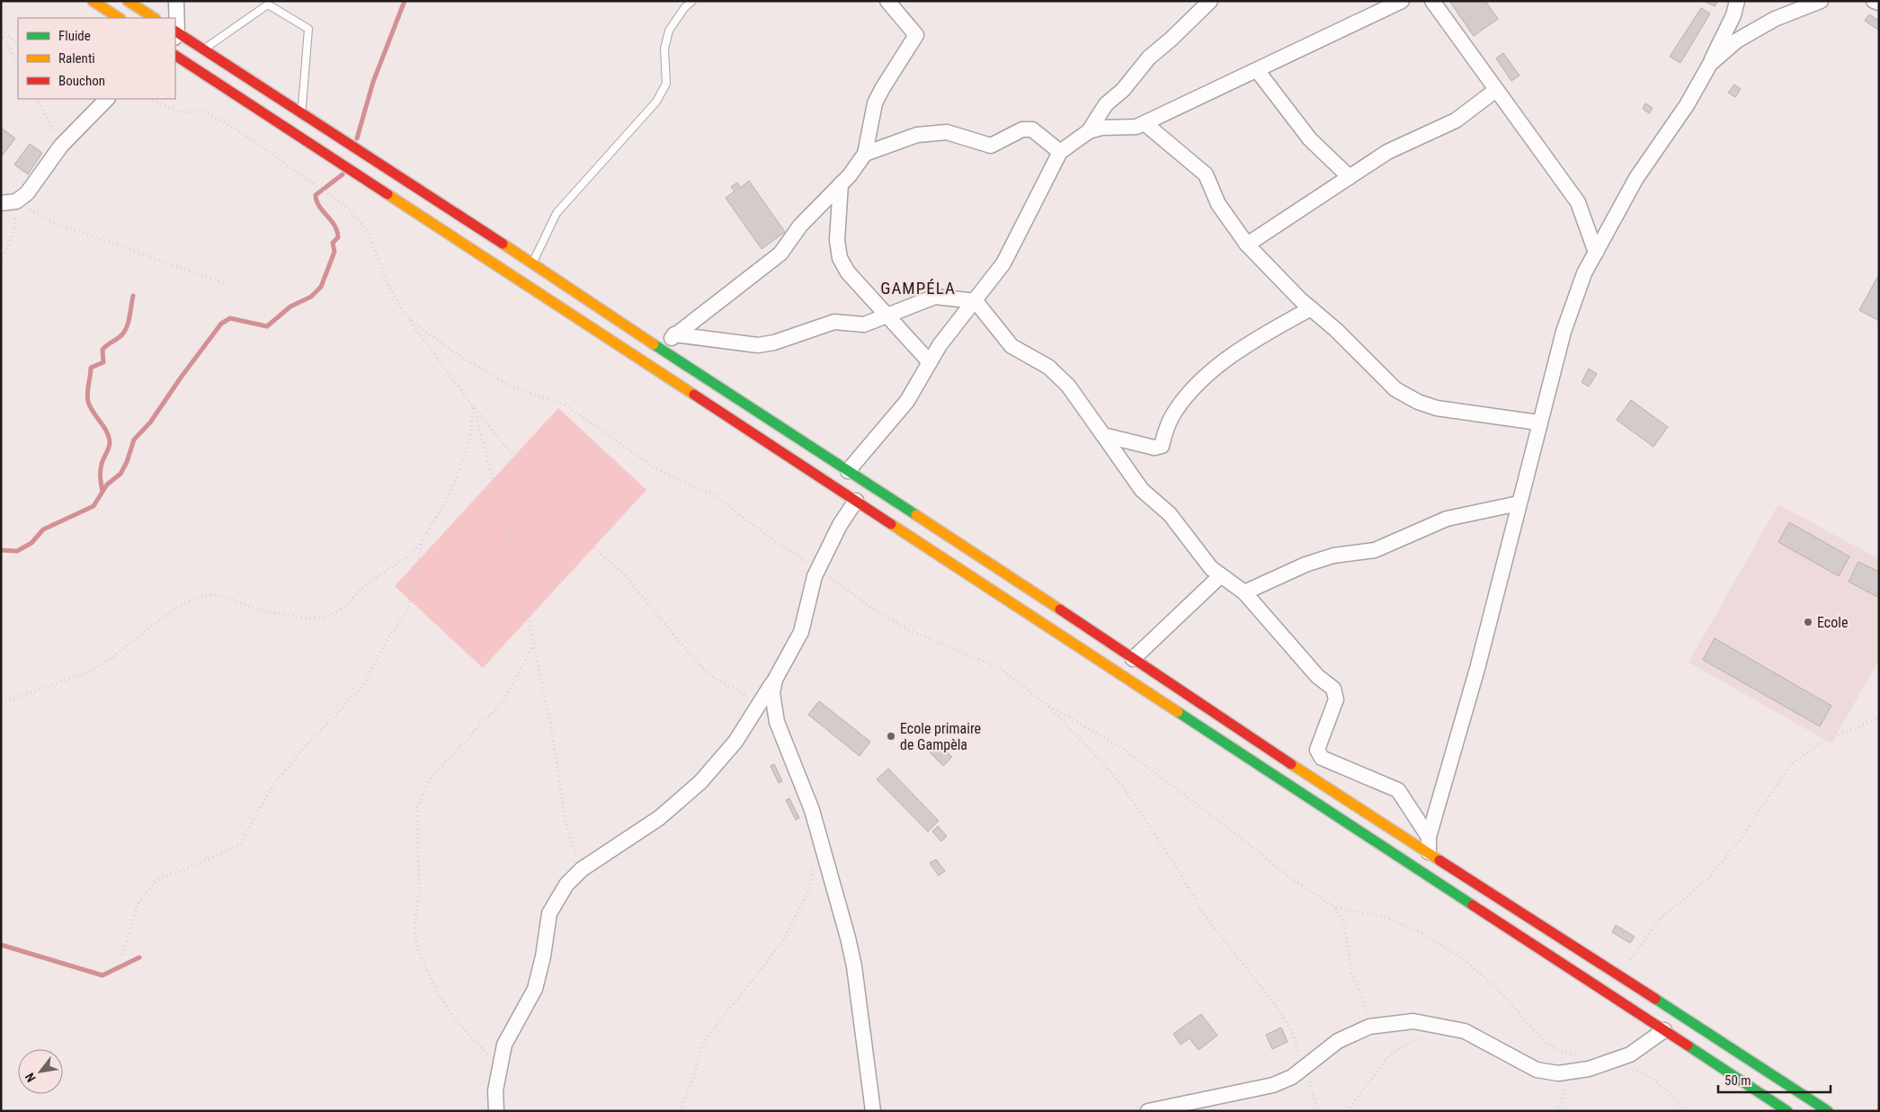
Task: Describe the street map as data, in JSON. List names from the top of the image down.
{
  "districts": ["GAMPÉLA"],
  "places": ["Ecole", "Ecole primaire de Gampèla"],
  "legend": ["Fluide", "Ralenti", "Bouchon"],
  "scale_bar": "50 m",
  "north": "bottom left"
}
